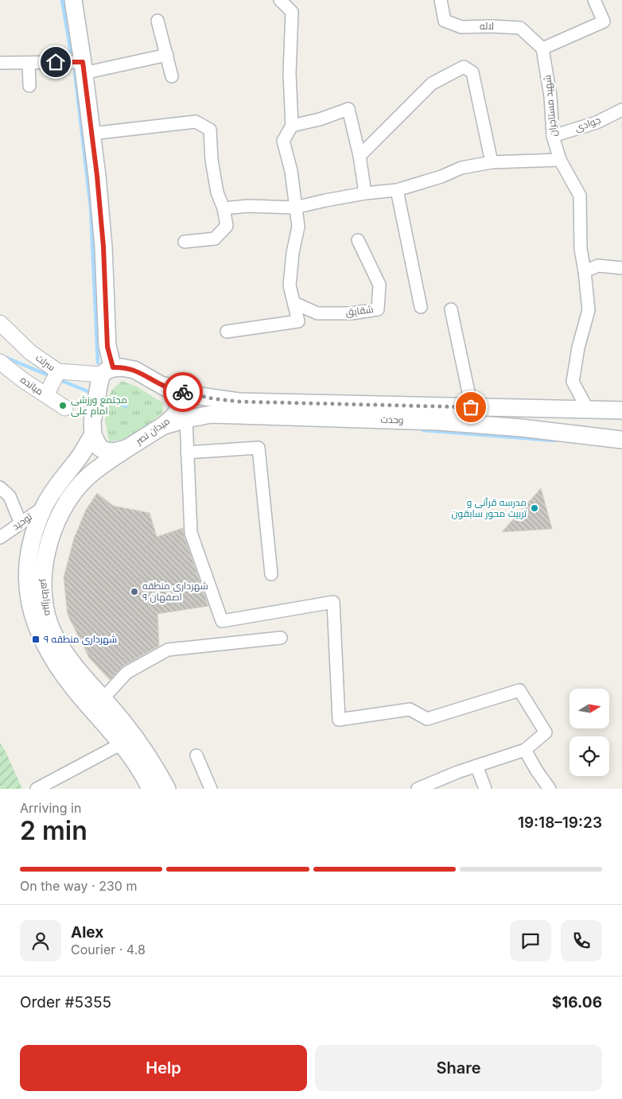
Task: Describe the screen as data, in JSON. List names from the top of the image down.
{
  "streets": {
    "main road": ["وحدت", "میدان نصر", "میرزاطاهر"],
    "street": [
      "لاله",
      "شهید مستاجران",
      "جوادی",
      "شقایق",
      "سرلت",
      "میانده",
      "توحید"
    ]
  },
  "crossings": [
    ["لاله", "شهید مستاجران"],
    ["شهید مستاجران", "جوادی"],
    ["شهید مستاجران", "وحدت"],
    ["سرلت", "میانده"],
    ["سرلت", "وحدت"],
    ["سرلت", "میدان نصر"],
    ["سرلت", "میرزاطاهر"],
    ["وحدت", "میدان نصر"],
    ["وحدت", "میرزاطاهر"],
    ["میدان نصر", "میرزاطاهر"],
    ["توحید", "میرزاطاهر"]
  ],
  "places": {
    "other": ["مجتمع ورزشی امام علی", "مدرسه قرآنی و تربیت محور سابقون", "شهرداری منطقه ۹ اصفهان"],
    "transit": ["شهرداری منطقه ۹"]
  },
  "north": "right",
  "page": {
    "heading": ["2 min", "Arriving in", "19:18–19:23"],
    "panel": [
      "Alex",
      "Courier · 4.8",
      "Order #5355",
      "$16.06"
    ],
    "bar": "On the way · 230 m",
    "buttons": ["Help", "Share"]
  }
}
